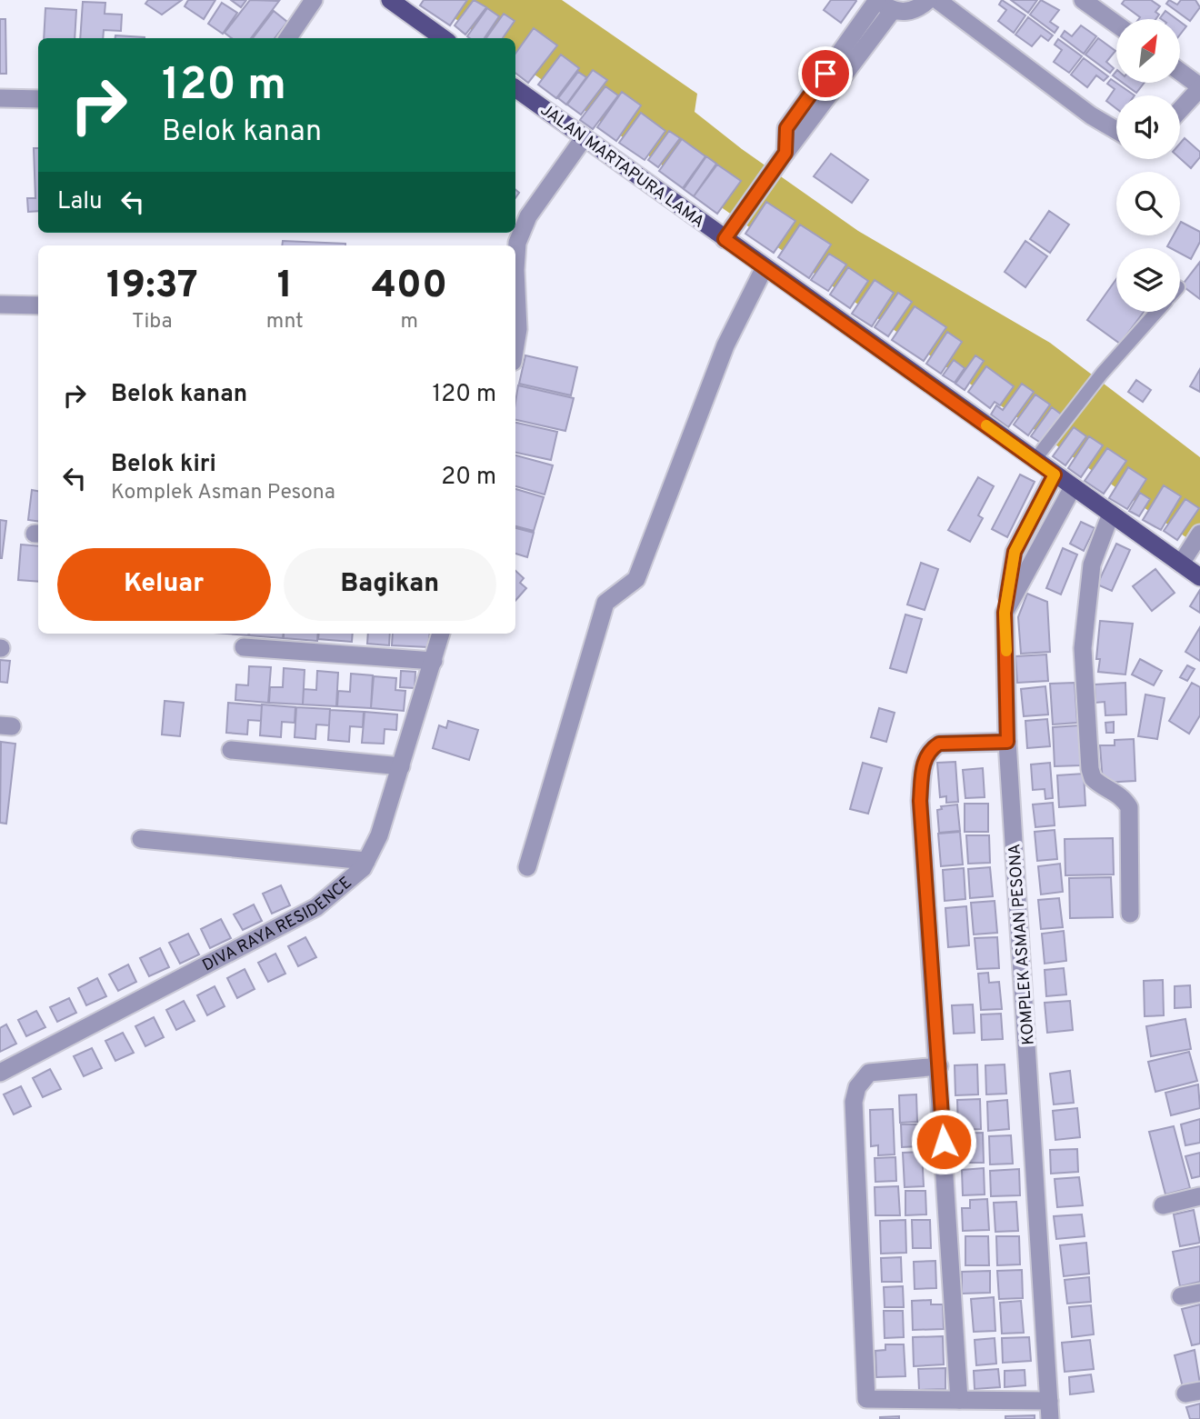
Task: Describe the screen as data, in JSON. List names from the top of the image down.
{
  "streets": {
    "main road": ["JALAN MARTAPURA LAMA"],
    "street": ["DIVA RAYA RESIDENCE", "KOMPLEK ASMAN PESONA"]
  },
  "crossings": [
    ["JALAN MARTAPURA LAMA", "KOMPLEK ASMAN PESONA"]
  ],
  "north": "top right",
  "page": {
    "turn": ["120 m", "Belok kanan"],
    "then": "Lalu",
    "eta": [
      "19:37",
      "Tiba",
      "1",
      "mnt",
      "400",
      "m"
    ],
    "list": [
      {
        "name": "Belok kanan",
        "value": "120 m"
      },
      {
        "name": "Belok kiri",
        "note": "Komplek Asman Pesona",
        "value": "20 m"
      }
    ],
    "buttons": ["Keluar", "Bagikan"]
  }
}
